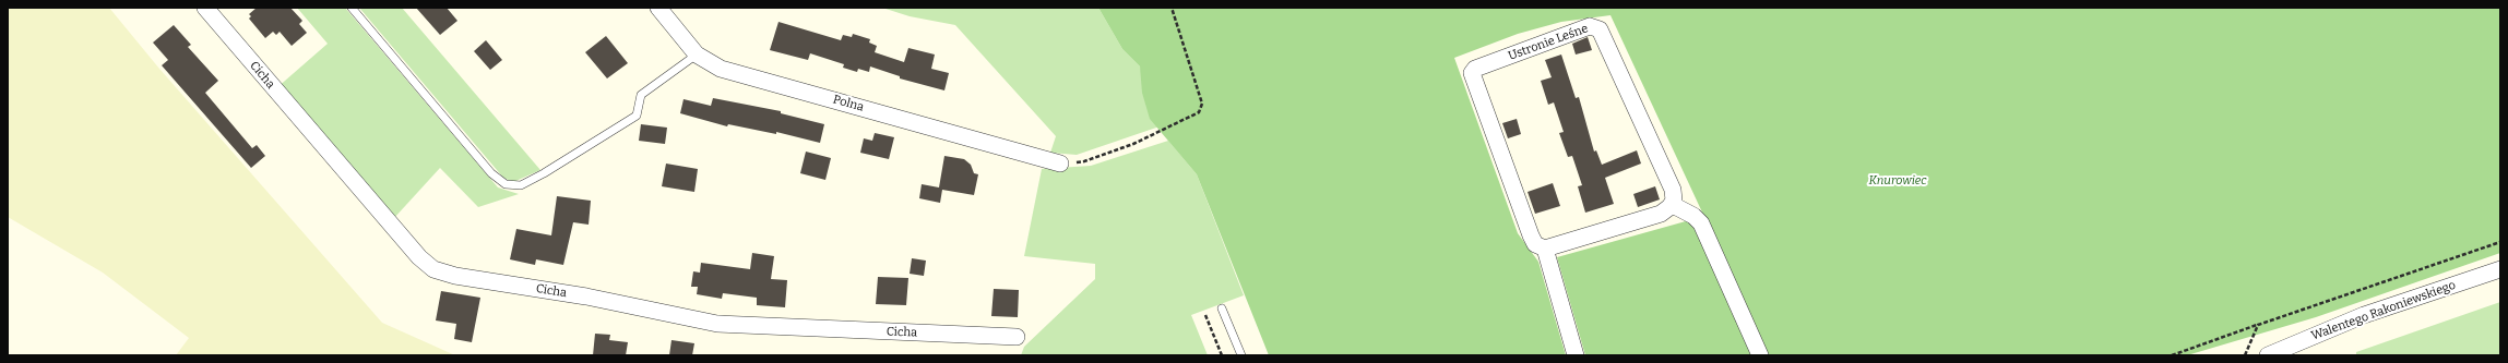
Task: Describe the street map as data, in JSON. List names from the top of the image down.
{
  "streets": {
    "street": [
      "Ustronie Leśne",
      "Cicha",
      "Polna",
      "Walentego Rakoniewskiego"
    ]
  },
  "parks": ["Knurowiec"]
}
